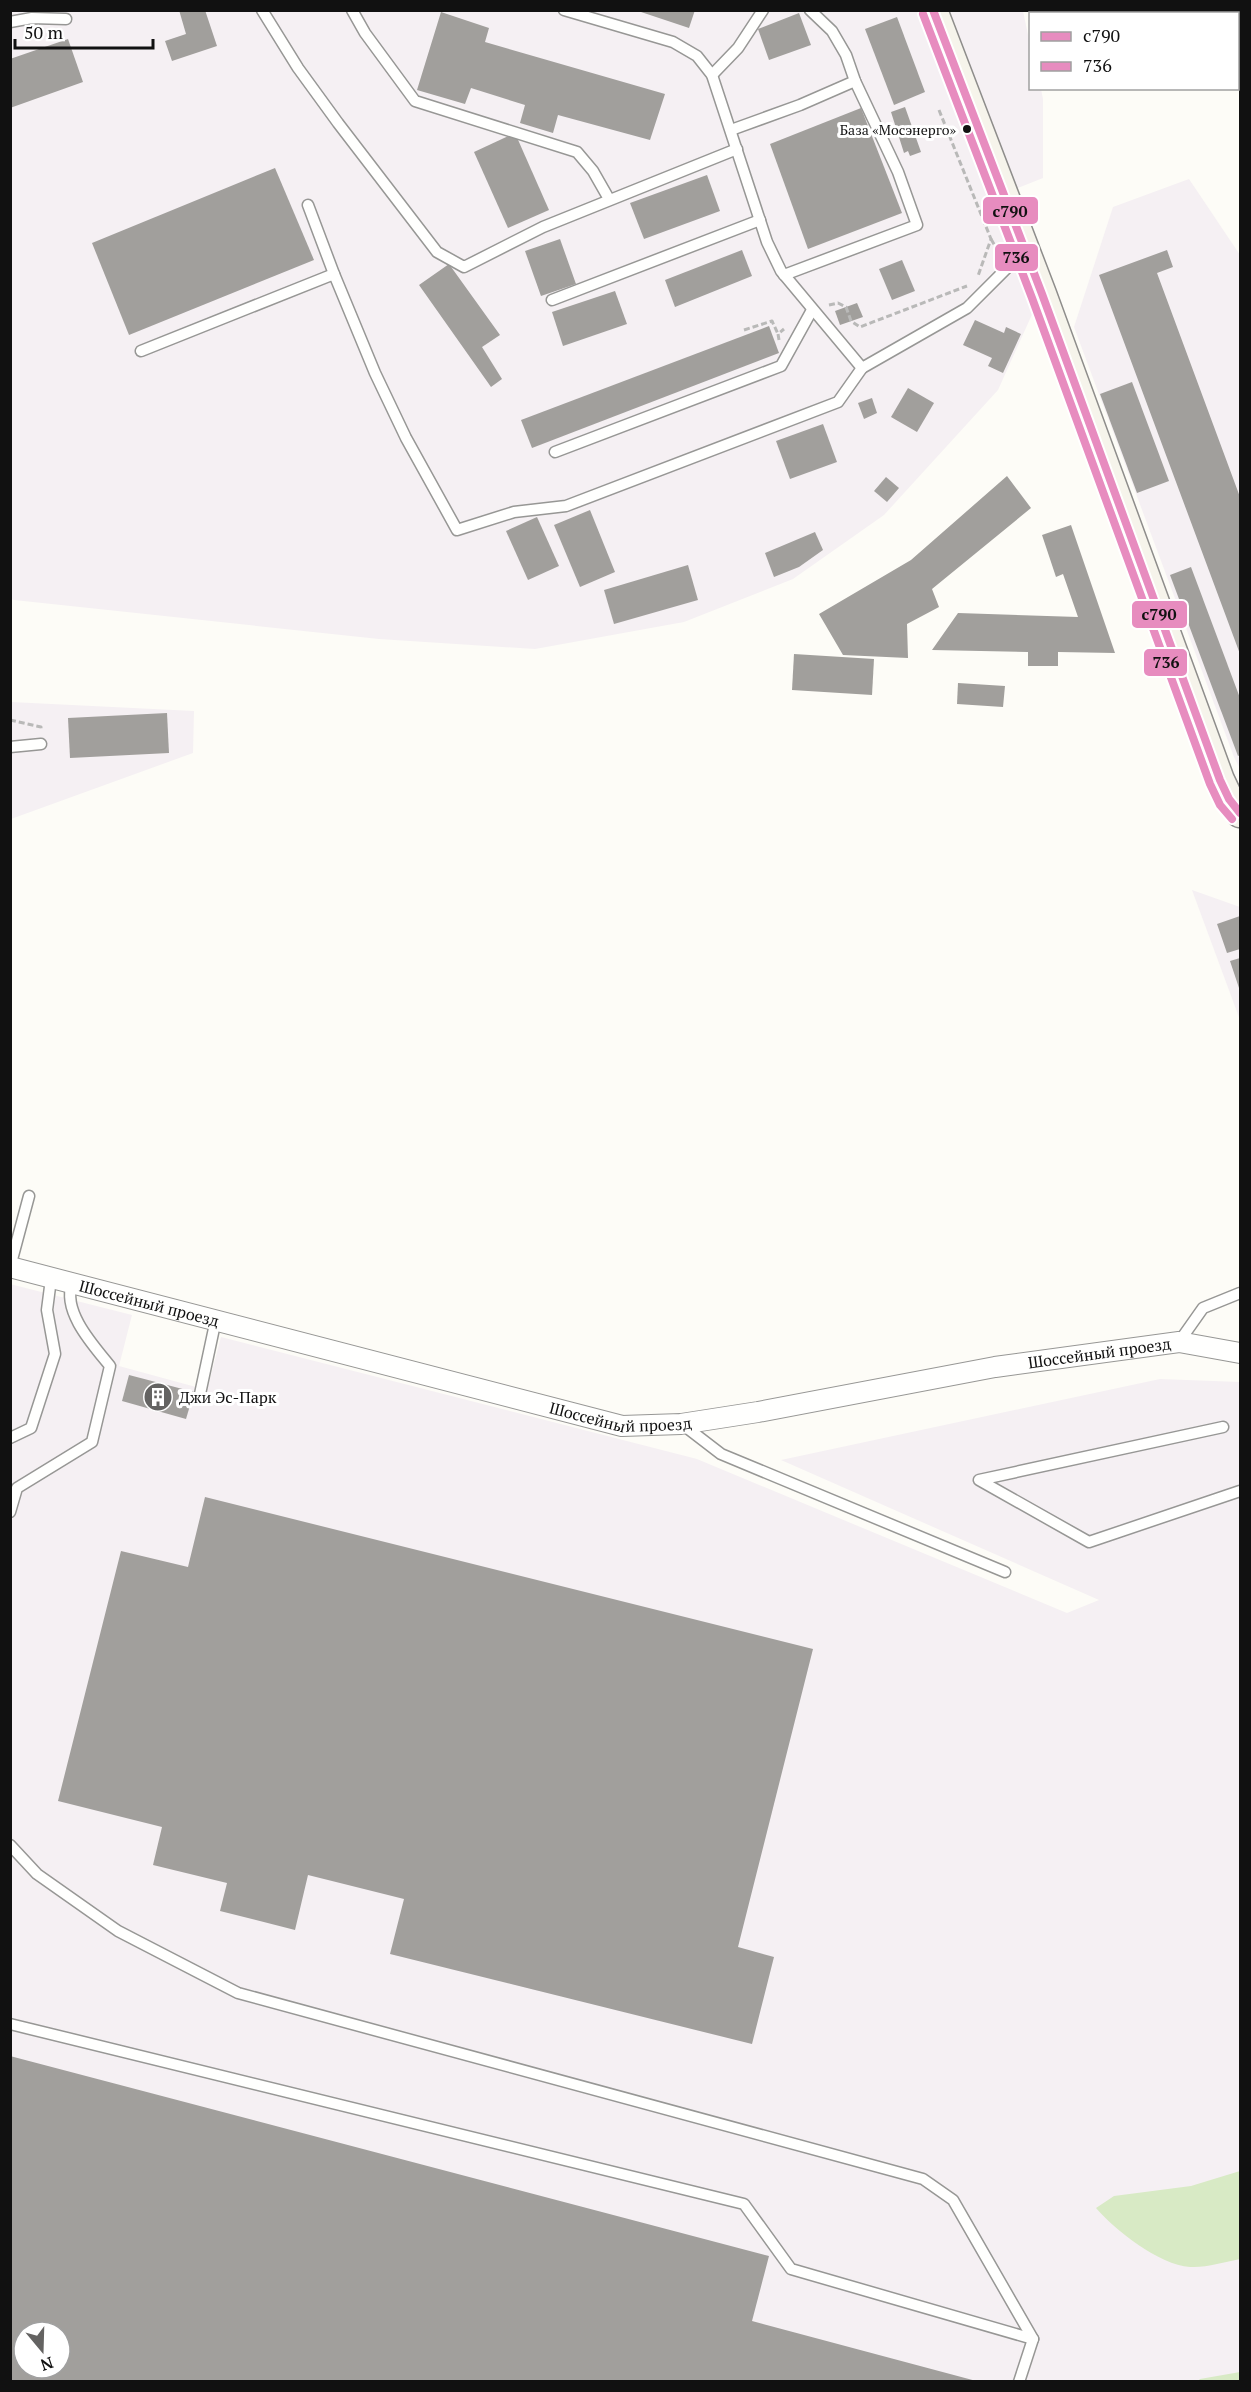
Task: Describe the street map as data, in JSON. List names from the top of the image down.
{
  "streets": {
    "street": ["Шоссейный проезд"]
  },
  "places": {
    "other": ["База «Мосэнерго»"],
    "building": ["Джи Эс-Парк"]
  },
  "lines": ["transit line с790", "transit line 736"],
  "legend": ["с790", "736"],
  "scale_bar": "50 m",
  "north": "bottom"
}
